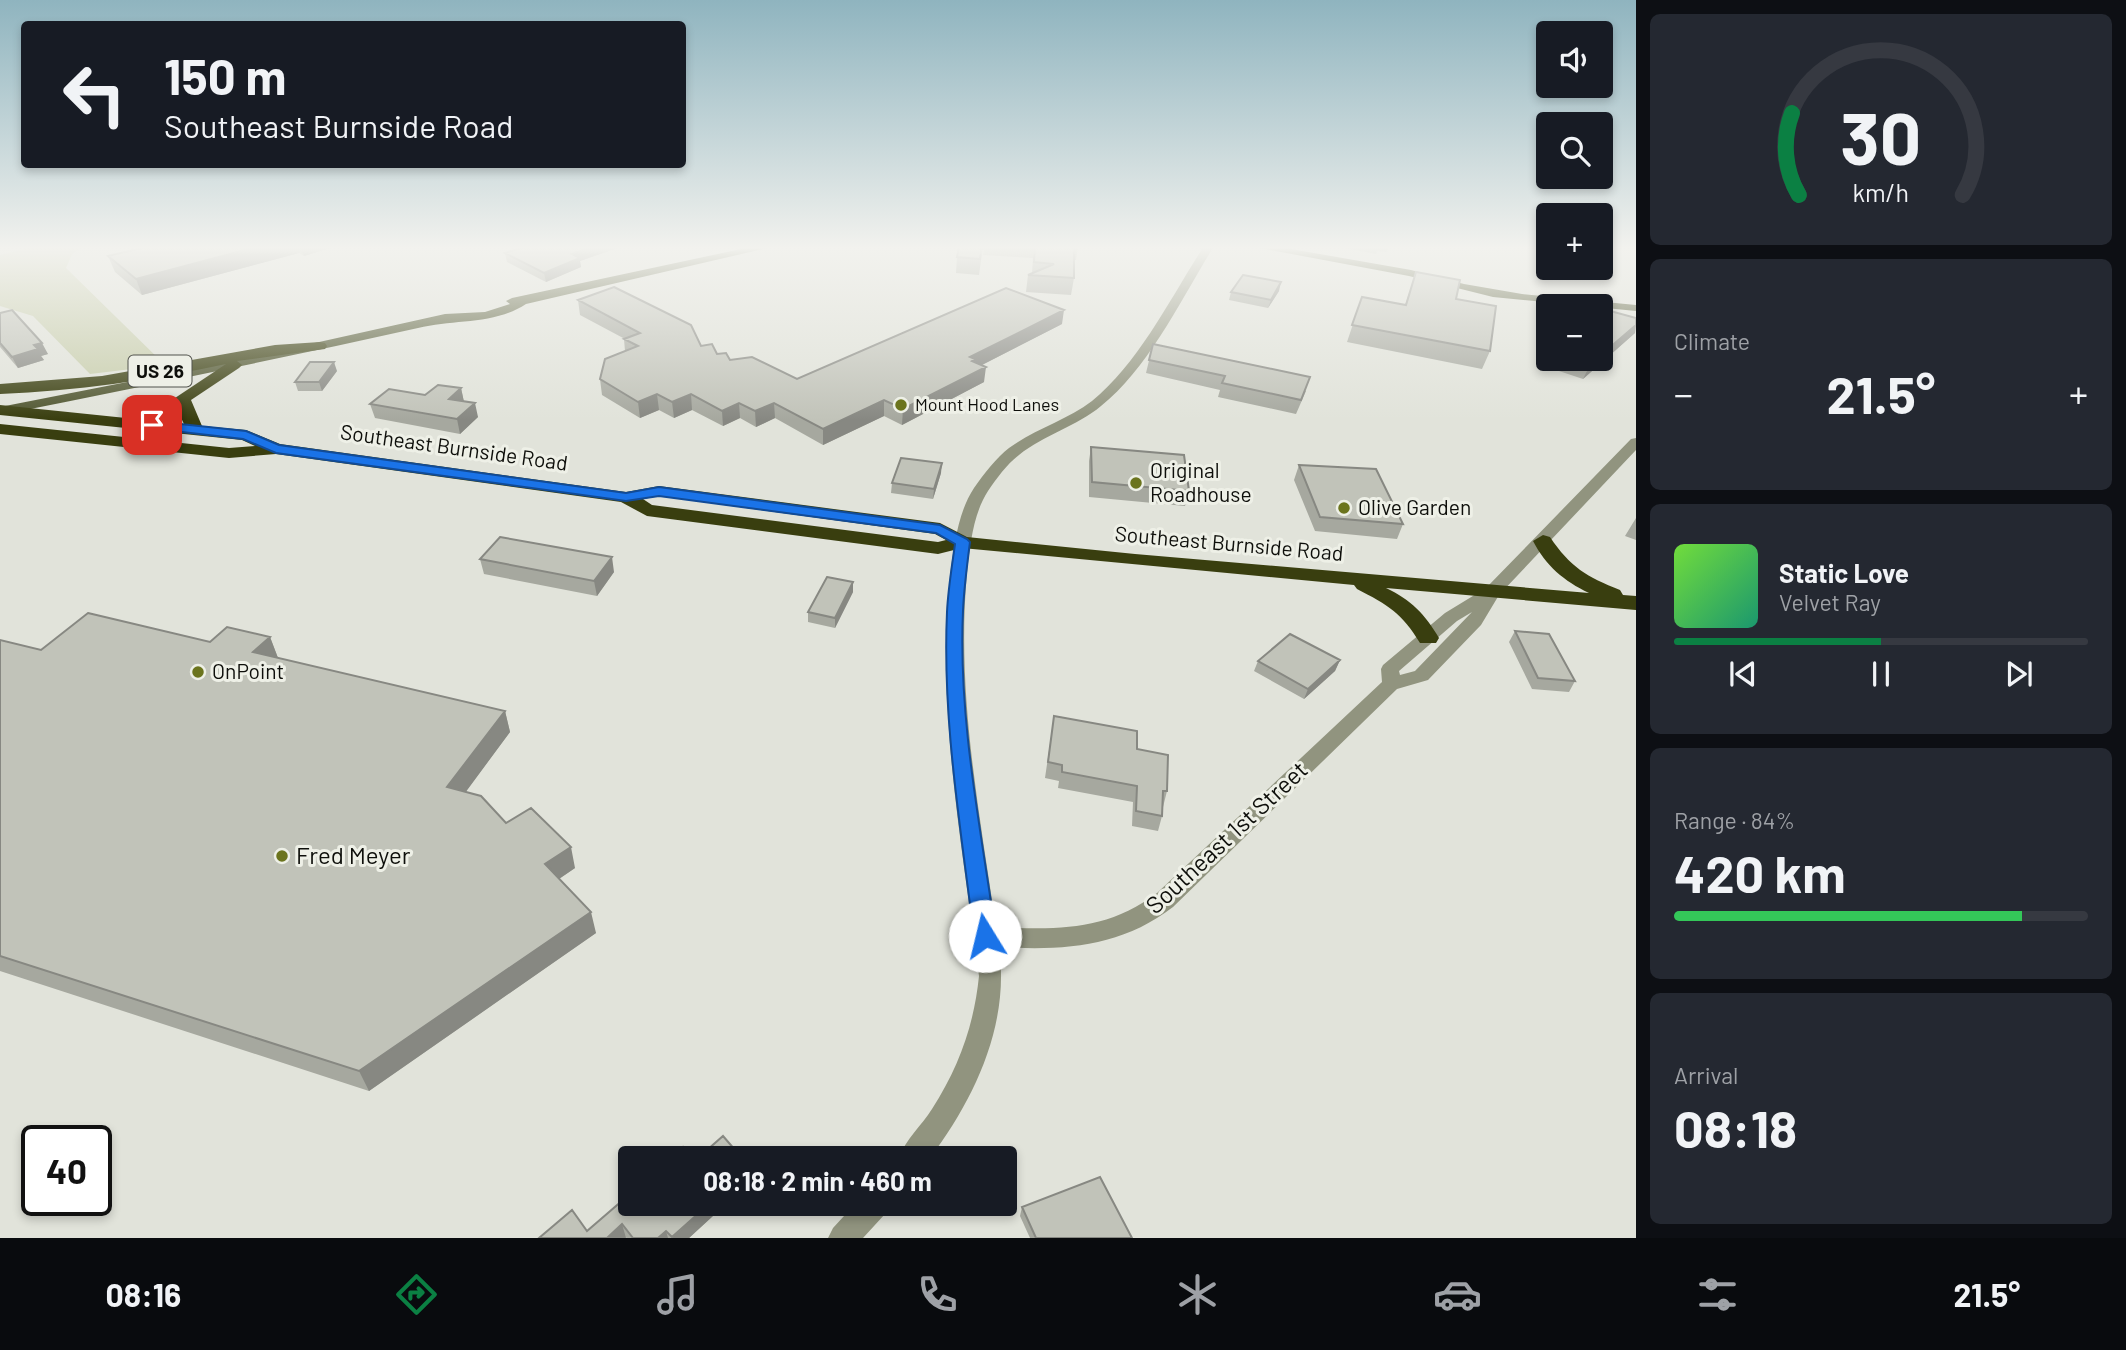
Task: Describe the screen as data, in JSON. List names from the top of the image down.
{
  "streets": {
    "highway": ["US 26", "Southeast Burnside Road"],
    "street": ["Southeast 1st Street"]
  },
  "crossings": [
    ["US 26", "Southeast Burnside Road"],
    ["Southeast Burnside Road", "Southeast 1st Street"]
  ],
  "places": [
    "Mount Hood Lanes",
    "Original Roadhouse",
    "Olive Garden",
    "OnPoint",
    "Fred Meyer"
  ],
  "page": {
    "map_buttons": ["+", "−"],
    "turn": ["150 m", "Southeast Burnside Road"],
    "tile": [
      "Climate",
      ["Range · 84%", "420 km"],
      ["Arrival", "08:18"]
    ],
    "heat": ["−", "21.5°", "+"],
    "song": ["Static Love", "Velvet Ray"],
    "limit": "40",
    "trip": "08:18 · 2 min · 460 m",
    "tabs": ["08:16", "21.5°"],
    "gauge": ["30", "km/h"]
  }
}
